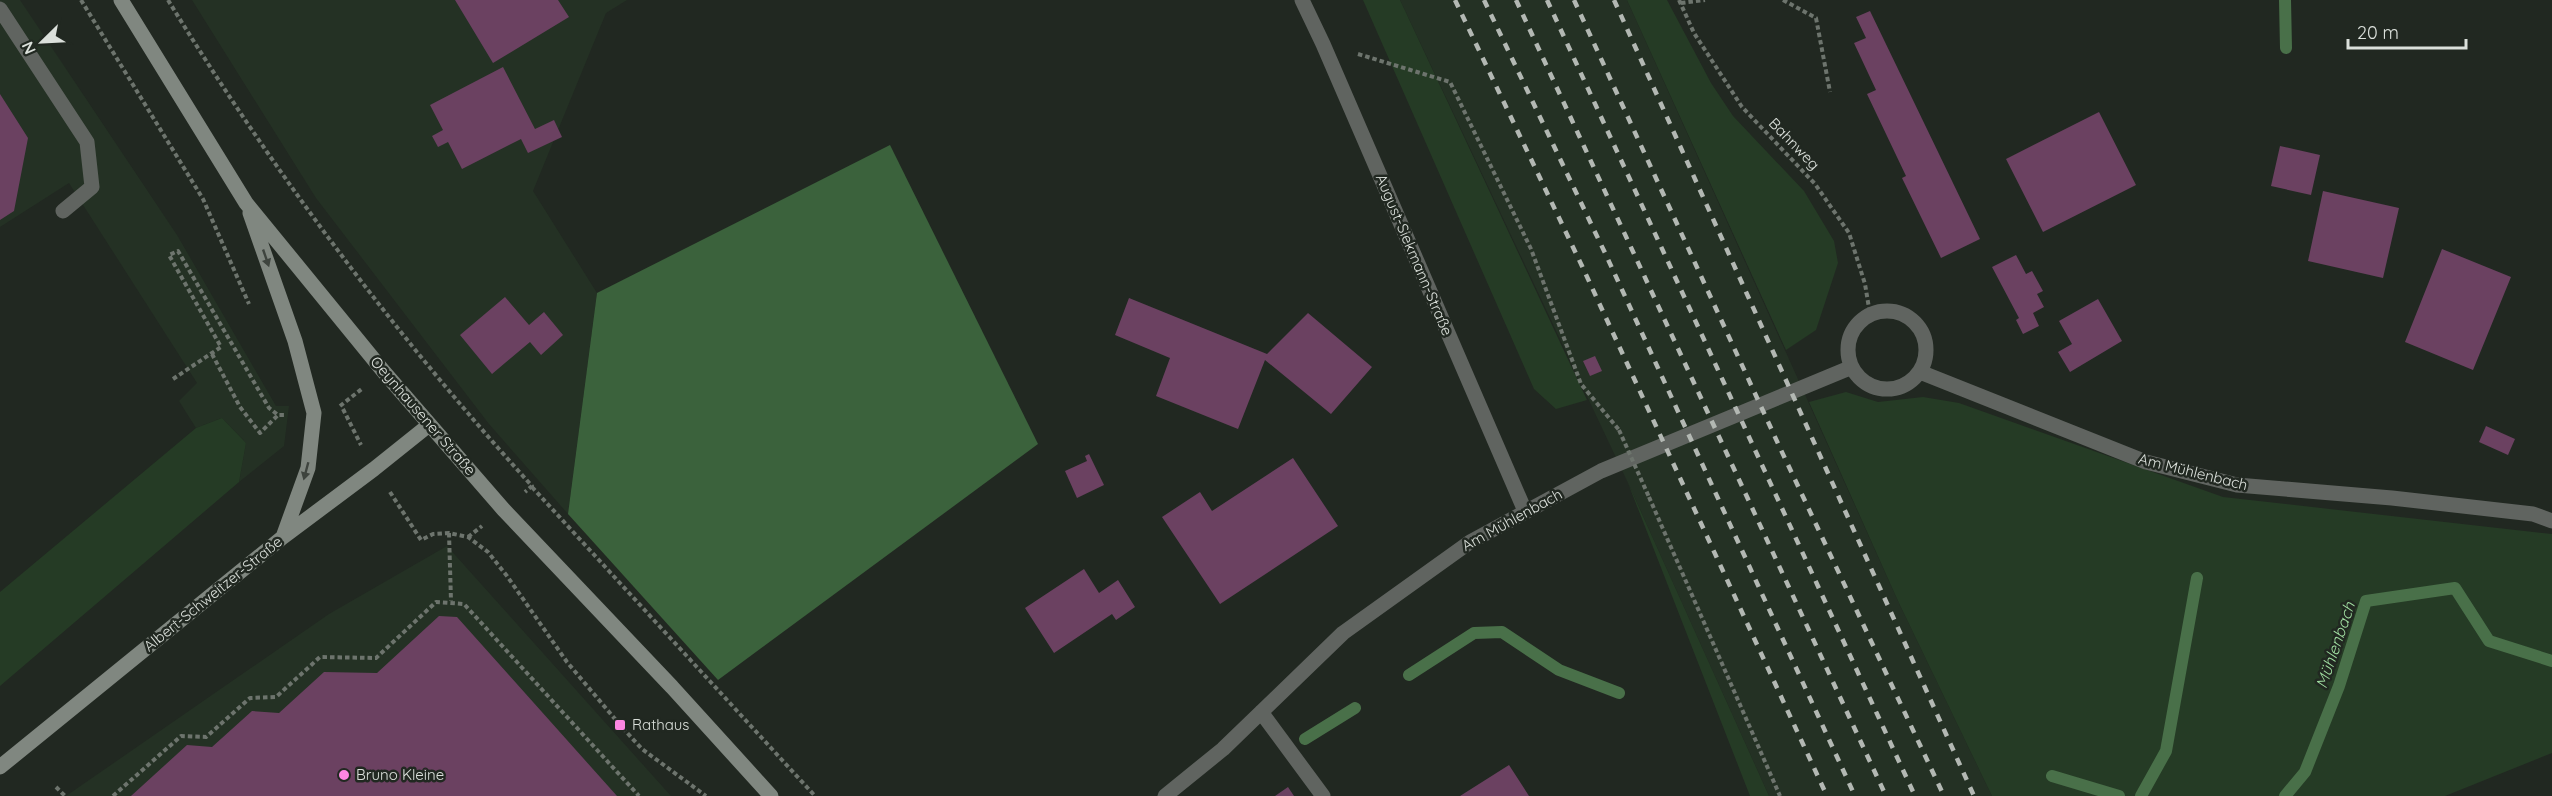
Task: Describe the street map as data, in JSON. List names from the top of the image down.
{
  "streets": {
    "main road": ["Oeynhausener Straße", "Albert-Schweitzer-Straße"],
    "street": ["August-Siekmann-Straße", "Am Mühlenbach"],
    "path": ["Bahnweg"]
  },
  "crossings": [
    ["Bahnweg", "Am Mühlenbach"],
    ["August-Siekmann-Straße", "Am Mühlenbach"],
    ["Oeynhausener Straße", "Albert-Schweitzer-Straße"]
  ],
  "water": ["Mühlenbach"],
  "places": {
    "transit": ["Rathaus"],
    "other": ["Bruno Kleine"]
  },
  "scale_bar": "20 m",
  "north": "bottom left"
}
